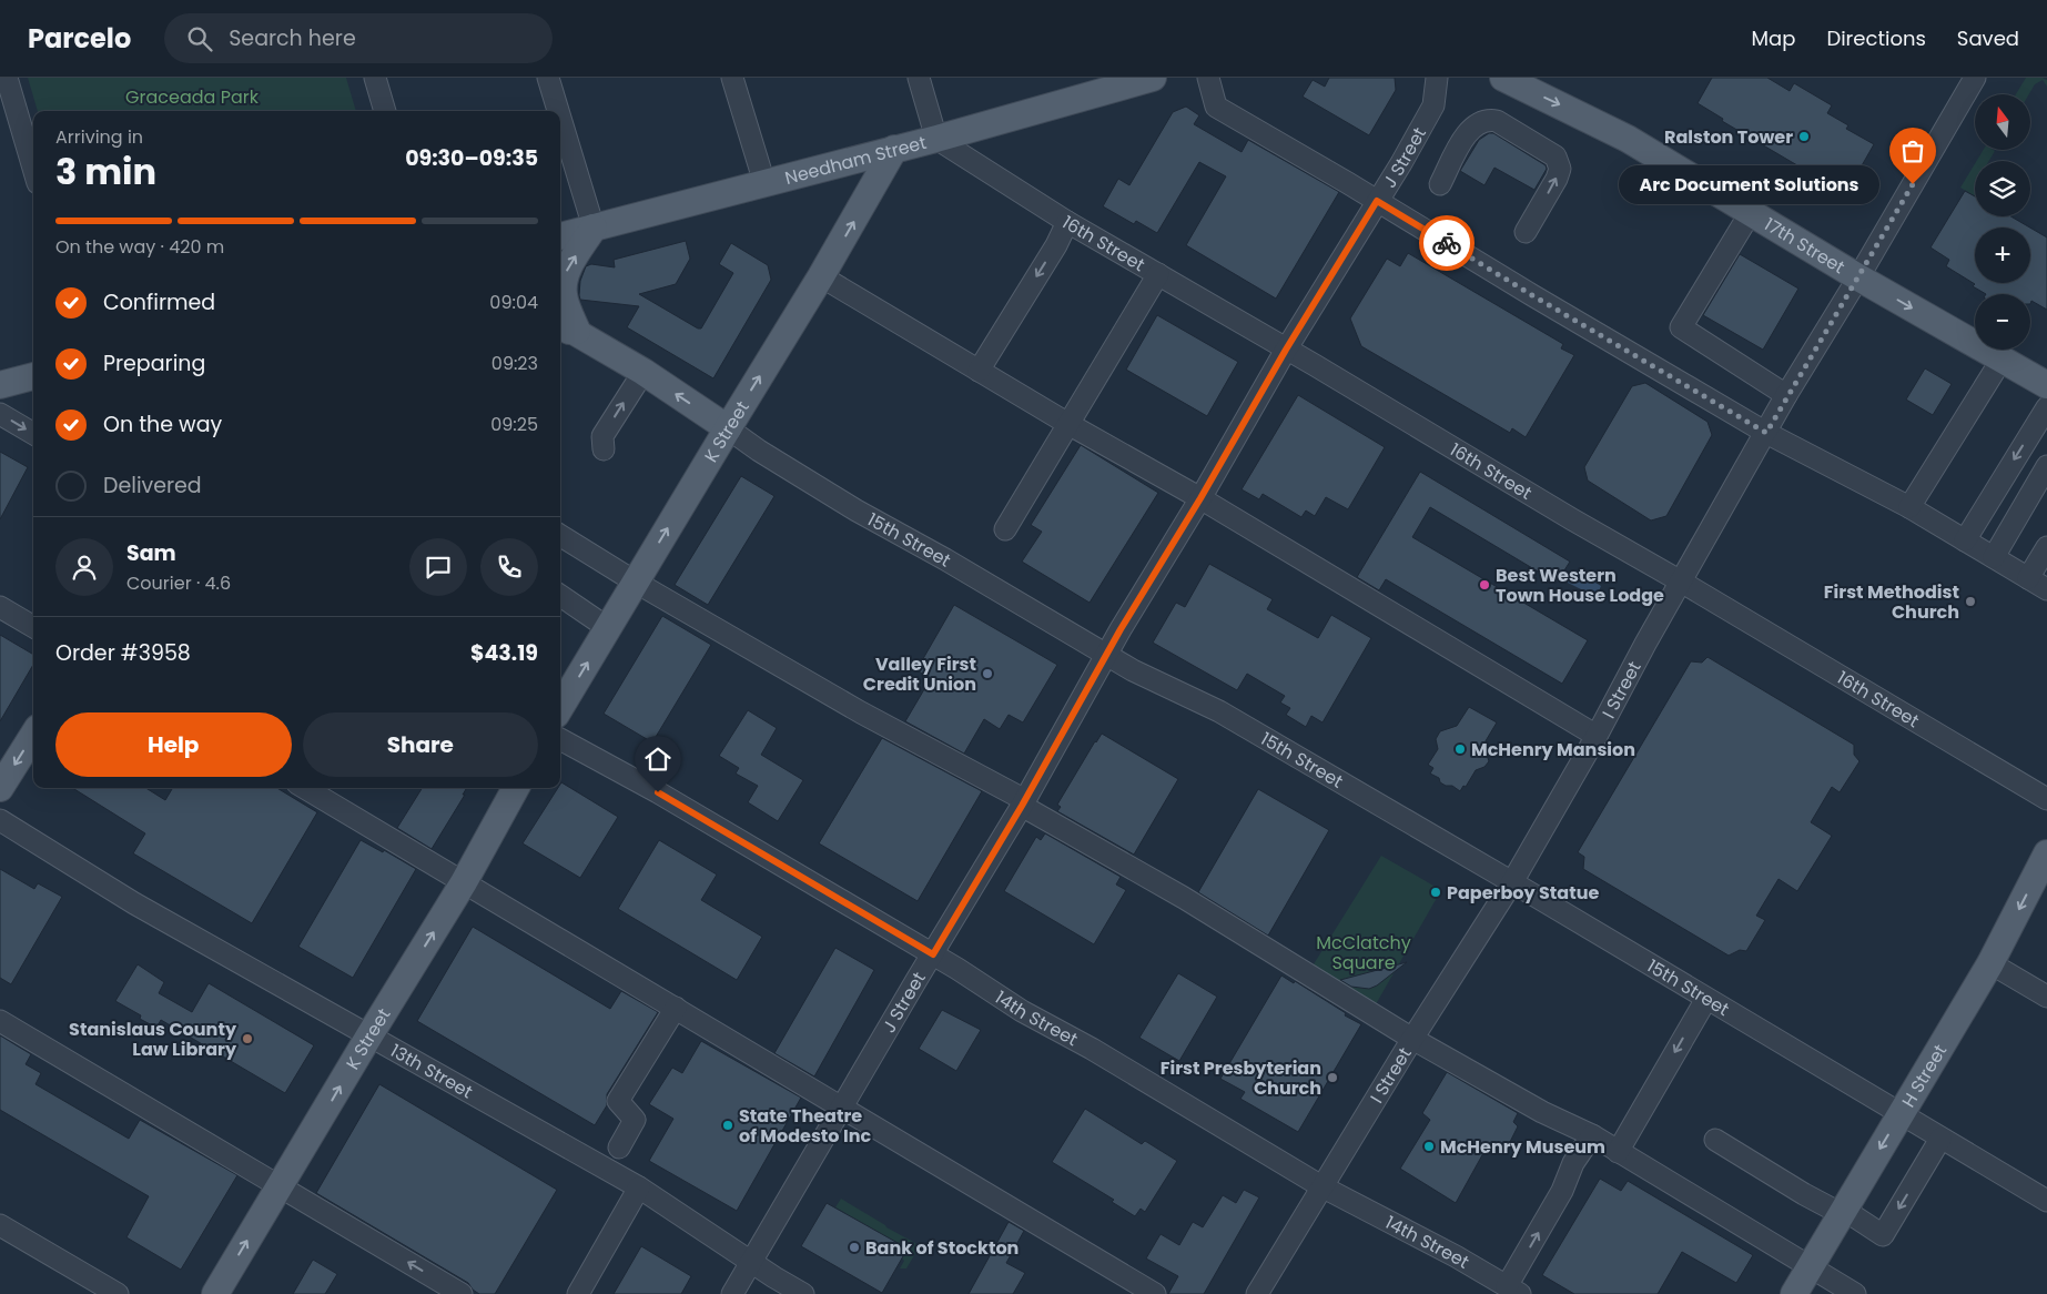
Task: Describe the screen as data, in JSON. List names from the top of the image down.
{
  "streets": {
    "main road": [
      "Needham Street",
      "17th Street",
      "K Street",
      "15th Street",
      "H Street"
    ],
    "street": [
      "J Street",
      "16th Street",
      "I Street",
      "14th Street",
      "13th Street"
    ]
  },
  "crossings": [
    ["J Street", "16th Street"],
    ["J Street", "15th Street"],
    ["J Street", "14th Street"],
    ["J Street", "13th Street"],
    ["Needham Street", "16th Street"],
    ["Needham Street", "K Street"],
    ["16th Street", "I Street"],
    ["17th Street", "I Street"],
    ["K Street", "15th Street"],
    ["K Street", "13th Street"],
    ["15th Street", "I Street"],
    ["15th Street", "H Street"],
    ["I Street", "14th Street"]
  ],
  "one_way": ["17th Street", "K Street", "H Street"],
  "parks": ["Graceada Park", "McClatchy Square"],
  "places": [
    "Ralston Tower",
    "Arc Document Solutions",
    "Best Western Town House Lodge",
    "First Methodist Church",
    "Valley First Credit Union",
    "McHenry Mansion",
    "Paperboy Statue",
    "Stanislaus County Law Library",
    "First Presbyterian Church",
    "State Theatre of Modesto Inc",
    "McHenry Museum",
    "Bank of Stockton"
  ],
  "north": "top",
  "page": {
    "header": "Parcelo",
    "search": "Search here",
    "nav": ["Map", "Directions", "Saved"],
    "map_buttons": ["+", "−"],
    "heading": ["3 min", "Arriving in", "09:30–09:35"],
    "panel": [
      "Sam",
      "Courier · 4.6",
      "Order #3958",
      "$43.19"
    ],
    "bubble": "Arc Document Solutions",
    "bar": "On the way · 420 m",
    "list": [
      ["Confirmed", "09:04"],
      ["Preparing", "09:23"],
      ["On the way", "09:25"],
      "Delivered"
    ],
    "buttons": ["Help", "Share"]
  }
}
